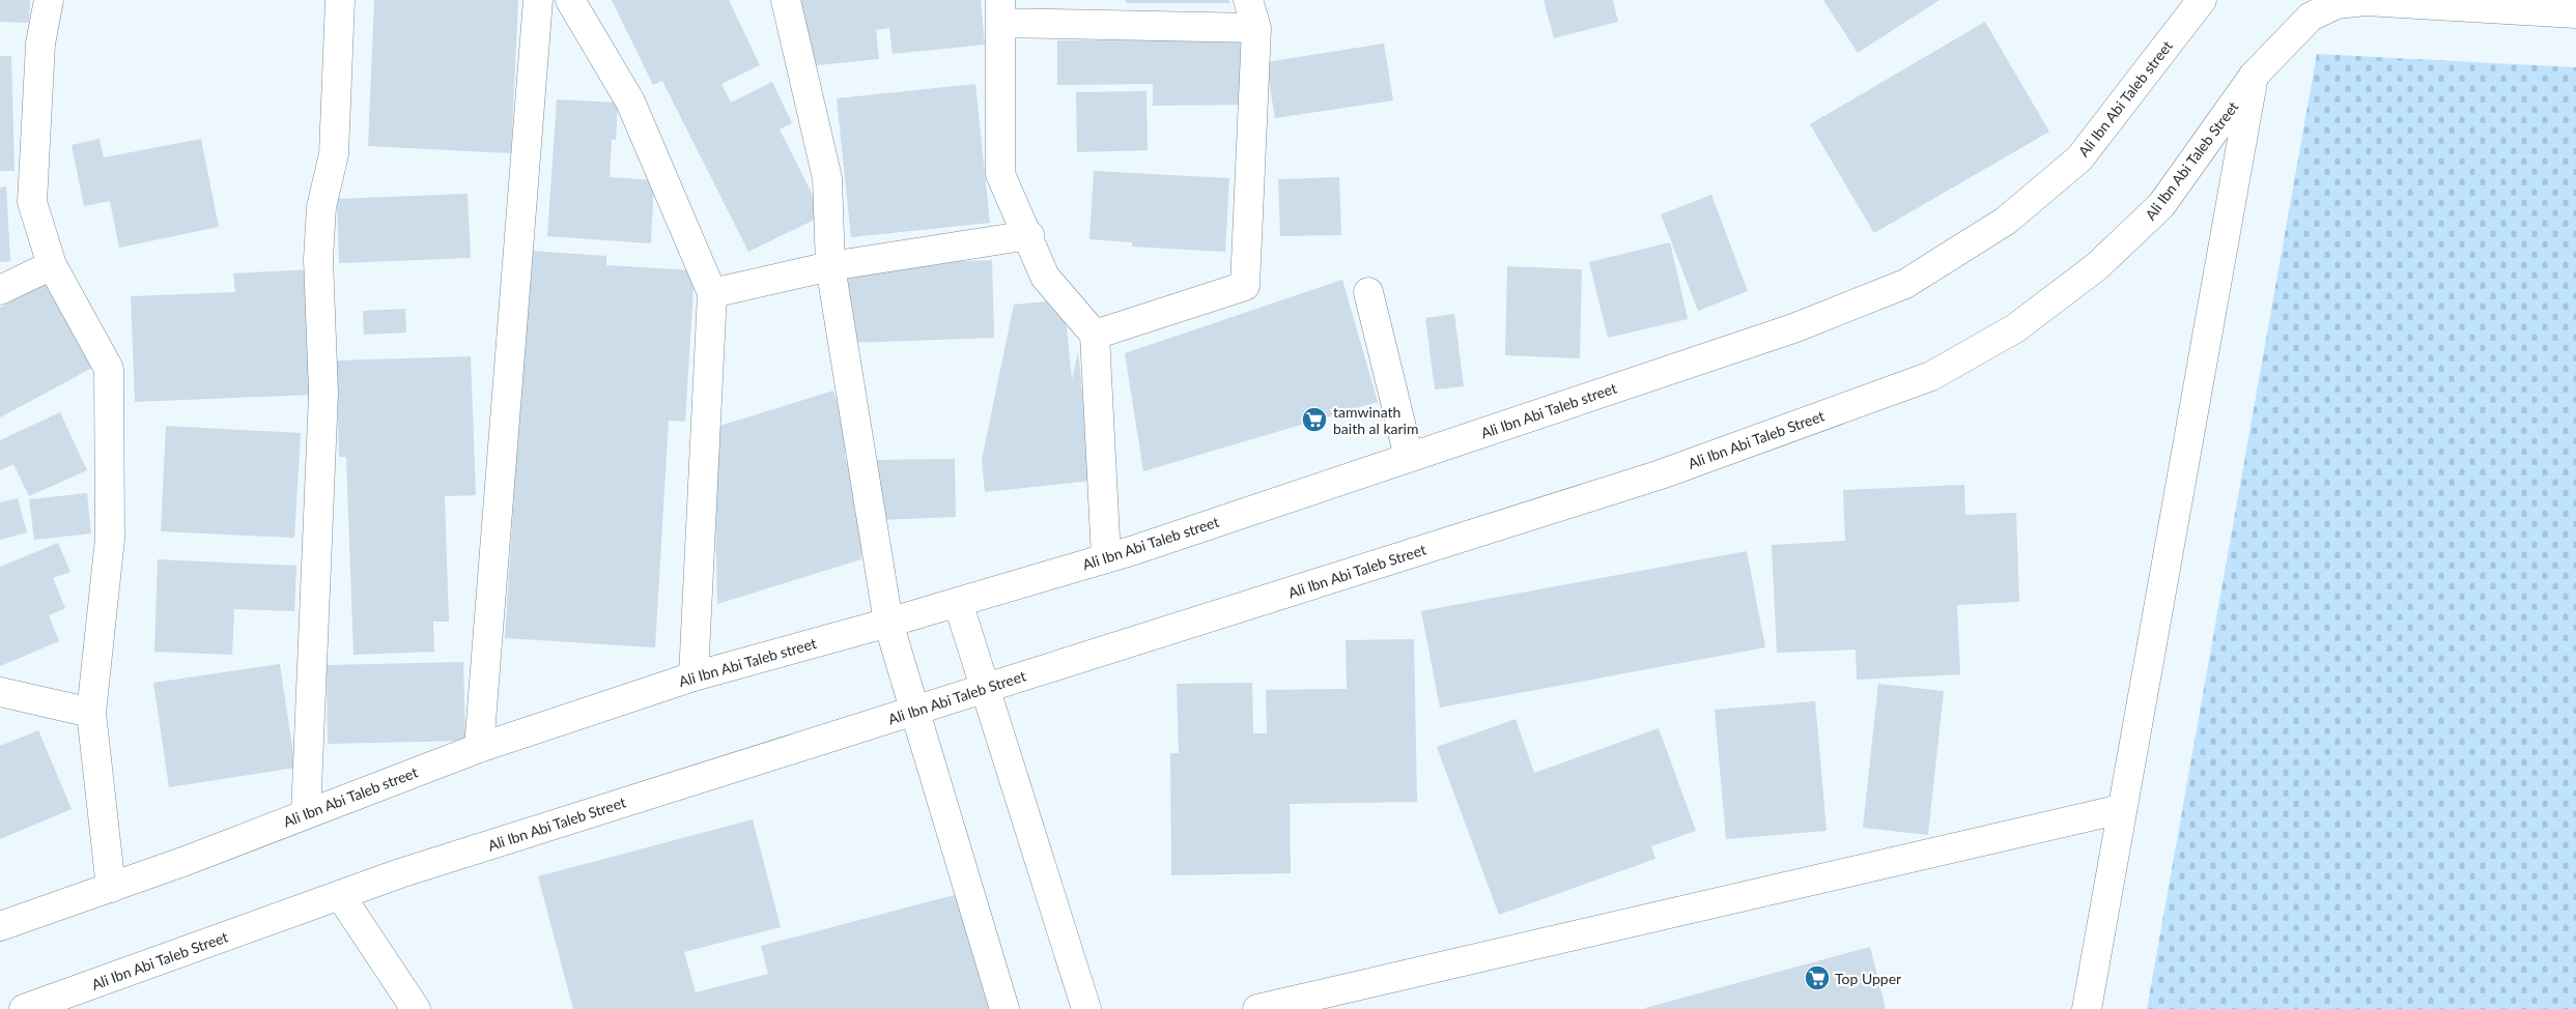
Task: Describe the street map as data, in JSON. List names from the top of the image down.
{
  "streets": {
    "street": ["Ali Ibn Abi Taleb street", "Ali Ibn Abi Taleb Street"]
  },
  "places": {
    "supermarket": ["tamwinath baith al karim", "Top Upper"]
  }
}
